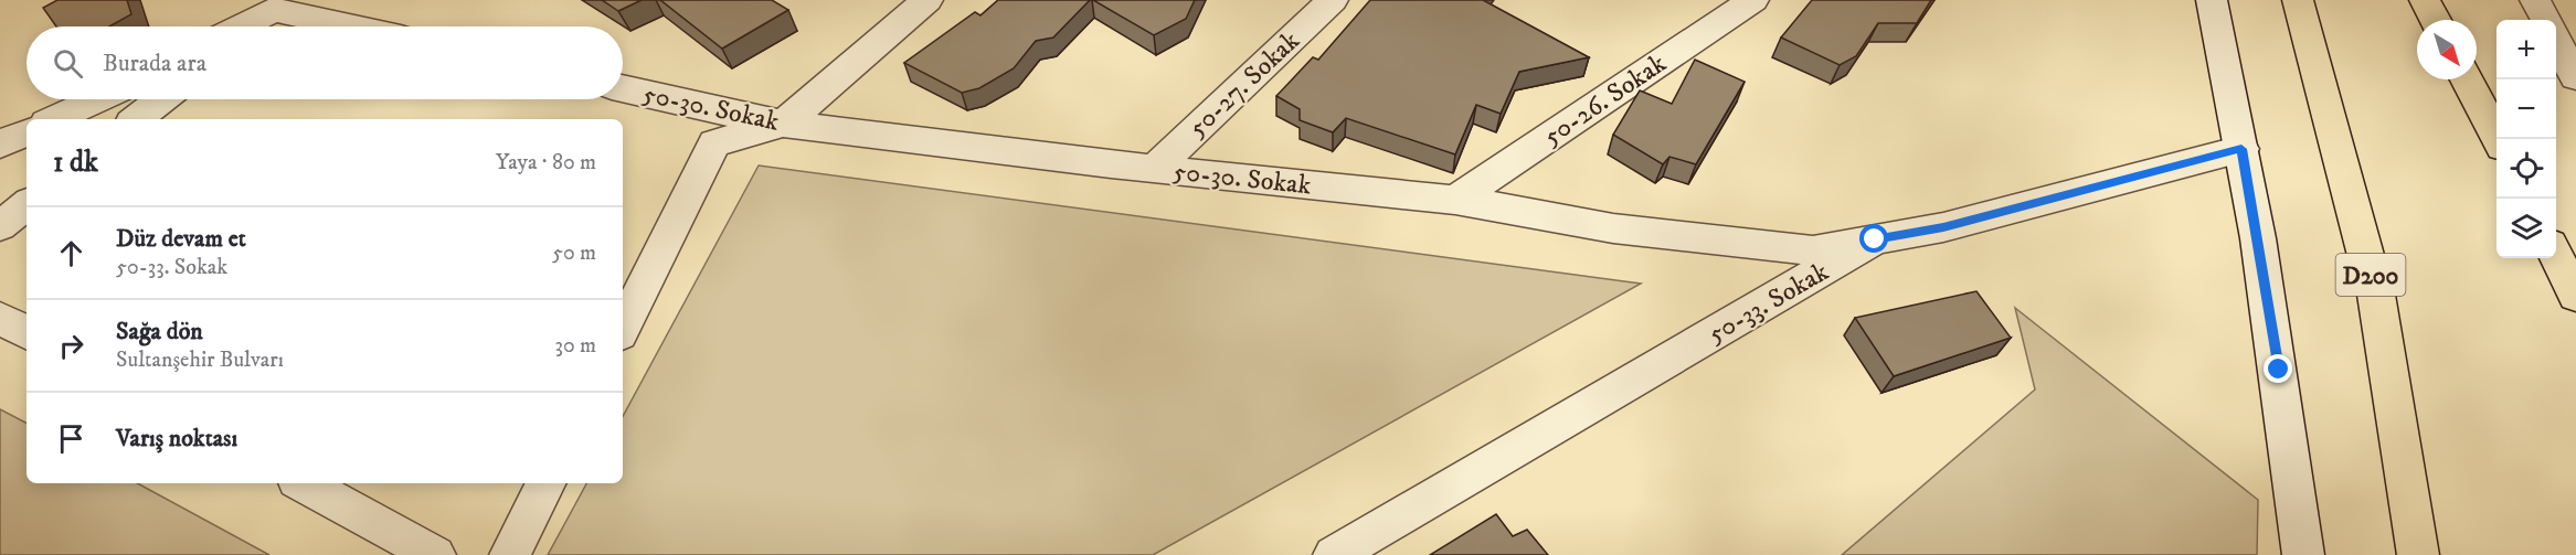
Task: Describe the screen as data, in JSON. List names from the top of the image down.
{
  "streets": {
    "highway": ["D200"],
    "street": [
      "50-27. Sokak",
      "50-26. Sokak",
      "50-30. Sokak",
      "50-33. Sokak"
    ]
  },
  "crossings": [
    ["50-27. Sokak", "50-30. Sokak"],
    ["50-26. Sokak", "50-30. Sokak"],
    ["50-30. Sokak", "50-33. Sokak"]
  ],
  "north": "bottom right",
  "page": {
    "map_buttons": ["+", "−"],
    "search": "Burada ara",
    "heading": ["1 dk", "Yaya · 80 m"],
    "list": [
      ["Düz devam et", "50-33. Sokak", "50 m"],
      ["Sağa dön", "Sultanşehir Bulvarı", "30 m"],
      "Varış noktası"
    ]
  }
}
